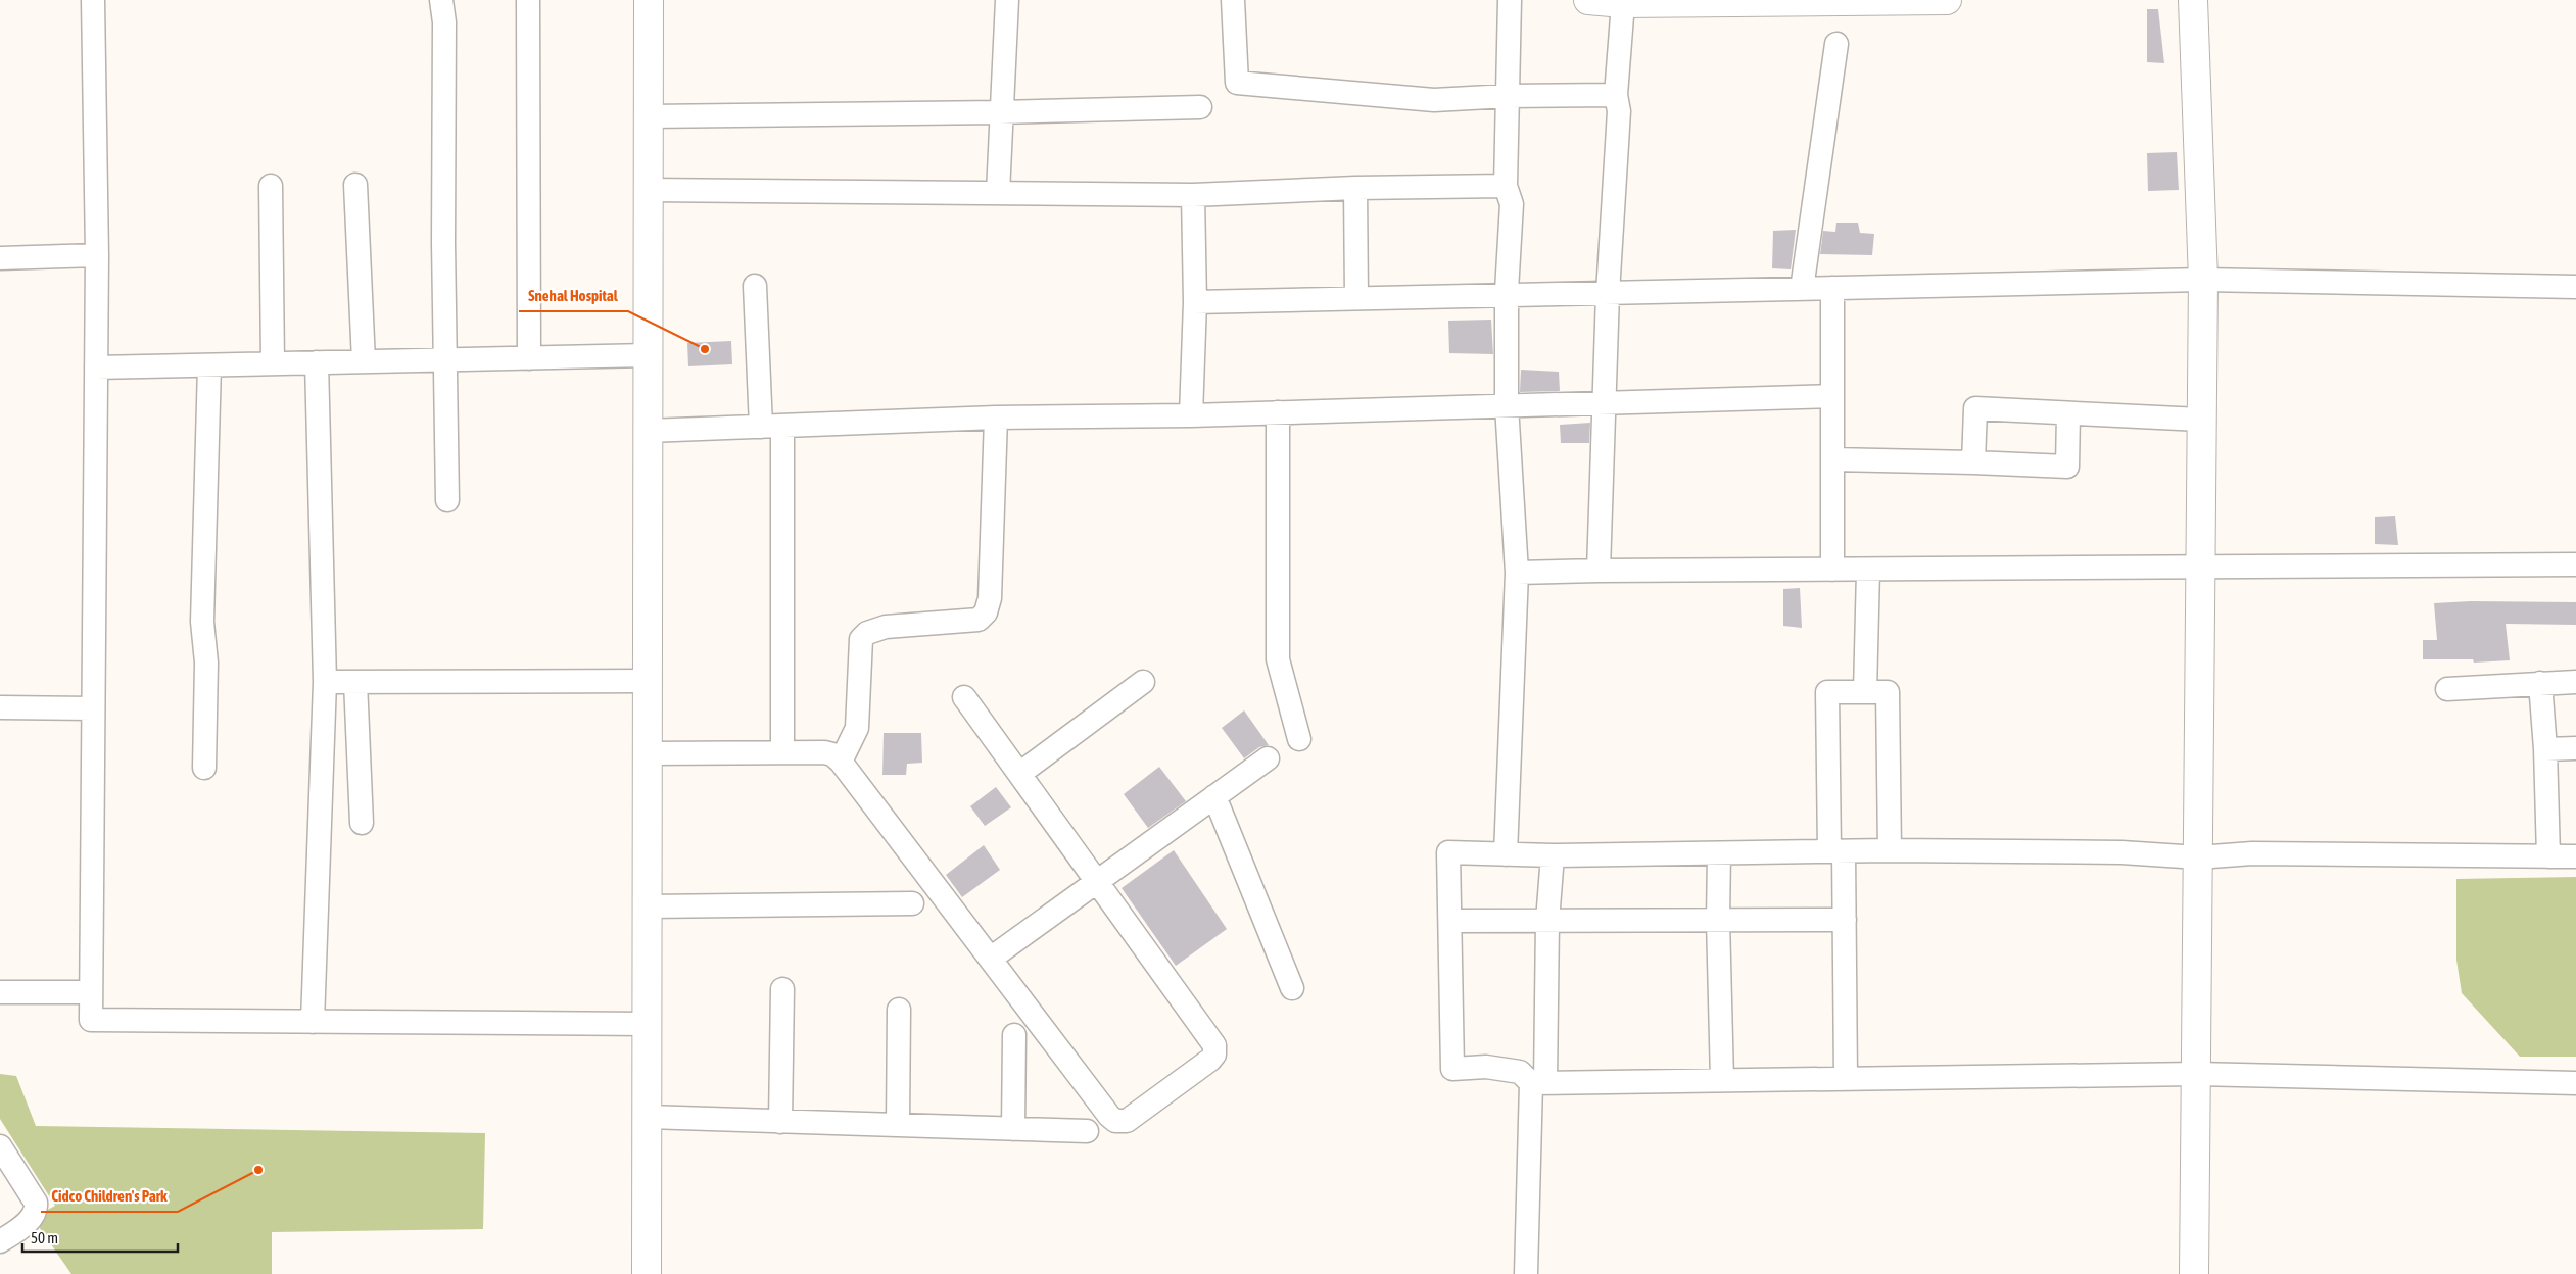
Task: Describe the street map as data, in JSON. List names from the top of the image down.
{
  "places": ["Snehal Hospital", "Cidco Children's Park"],
  "scale_bar": "50 m"
}
